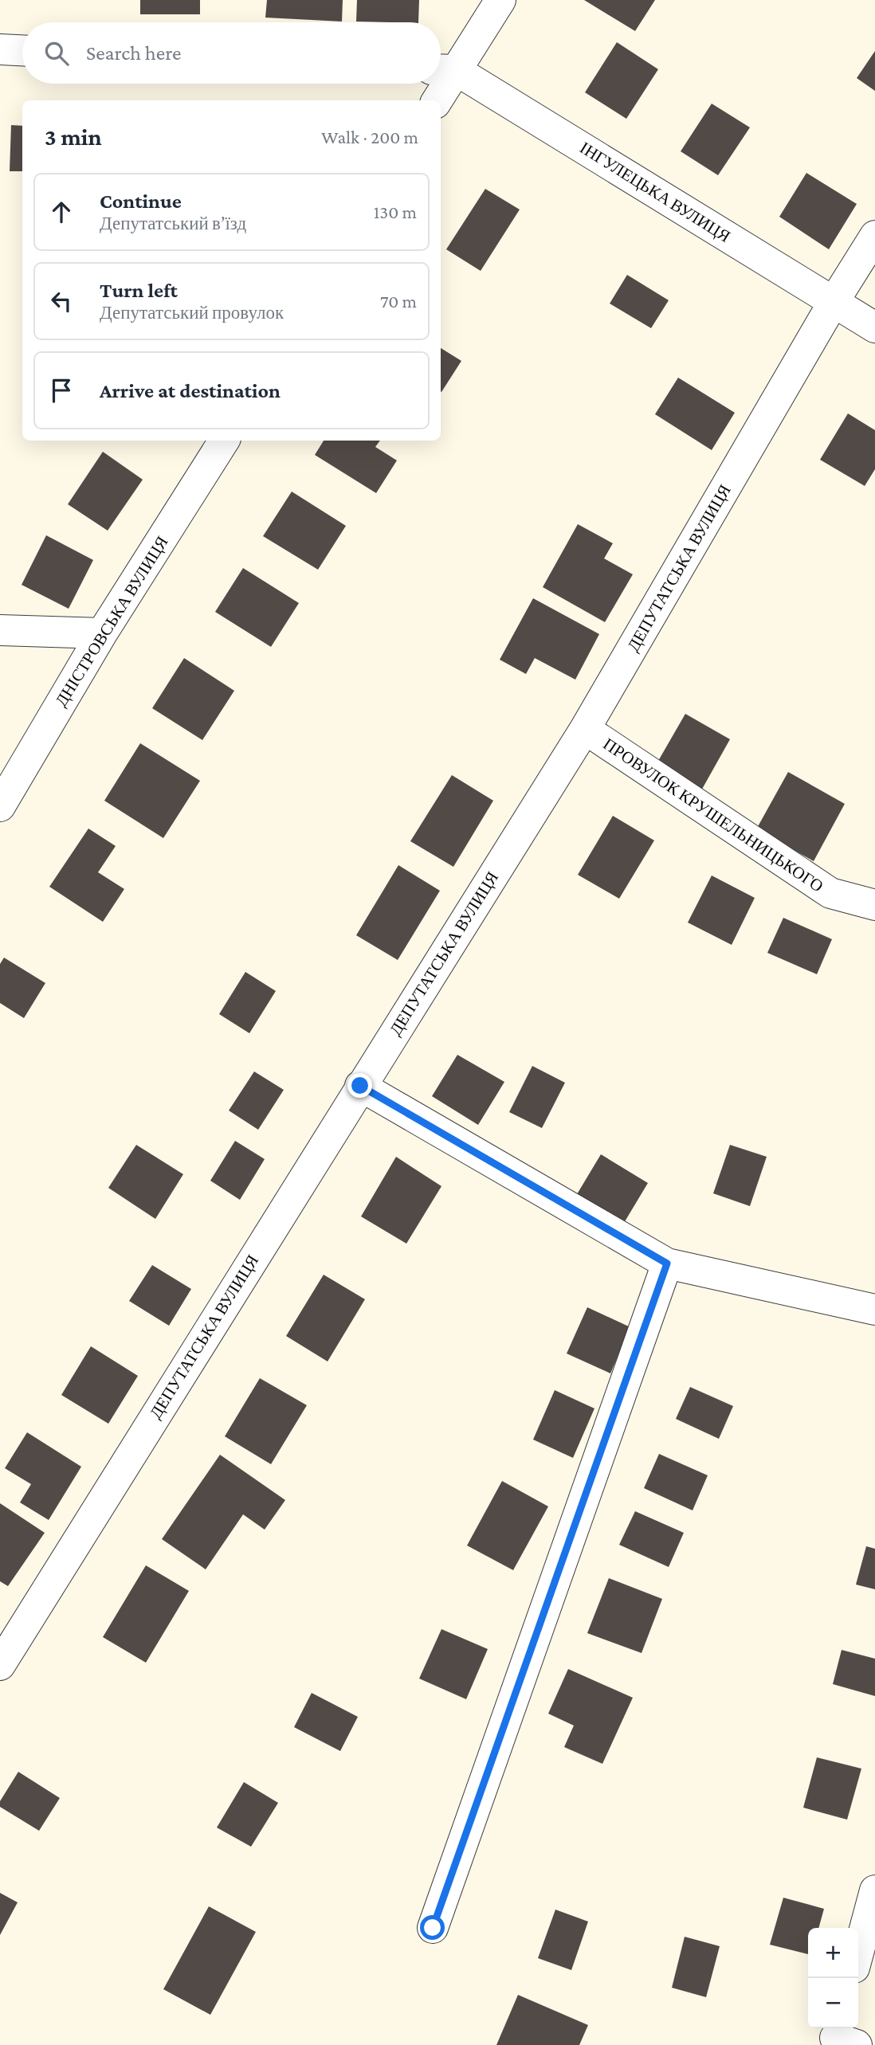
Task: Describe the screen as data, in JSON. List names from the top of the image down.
{
  "streets": {
    "street": [
      "ІНГУЛЕЦЬКА ВУЛИЦЯ",
      "ДЕПУТАТСЬКА ВУЛИЦЯ",
      "ДНІСТРОВСЬКА ВУЛИЦЯ",
      "ПРОВУЛОК КРУШЕЛЬНИЦЬКОГО"
    ]
  },
  "crossings": [
    ["ІНГУЛЕЦЬКА ВУЛИЦЯ", "ДЕПУТАТСЬКА ВУЛИЦЯ"],
    ["ДЕПУТАТСЬКА ВУЛИЦЯ", "ПРОВУЛОК КРУШЕЛЬНИЦЬКОГО"]
  ],
  "page": {
    "search": "Search here",
    "heading": ["3 min", "Walk · 200 m"],
    "list": [
      ["Continue", "Депутатський в’їзд", "130 m"],
      ["Turn left", "Депутатський провулок", "70 m"],
      "Arrive at destination"
    ],
    "map_buttons": ["+", "−"]
  }
}
